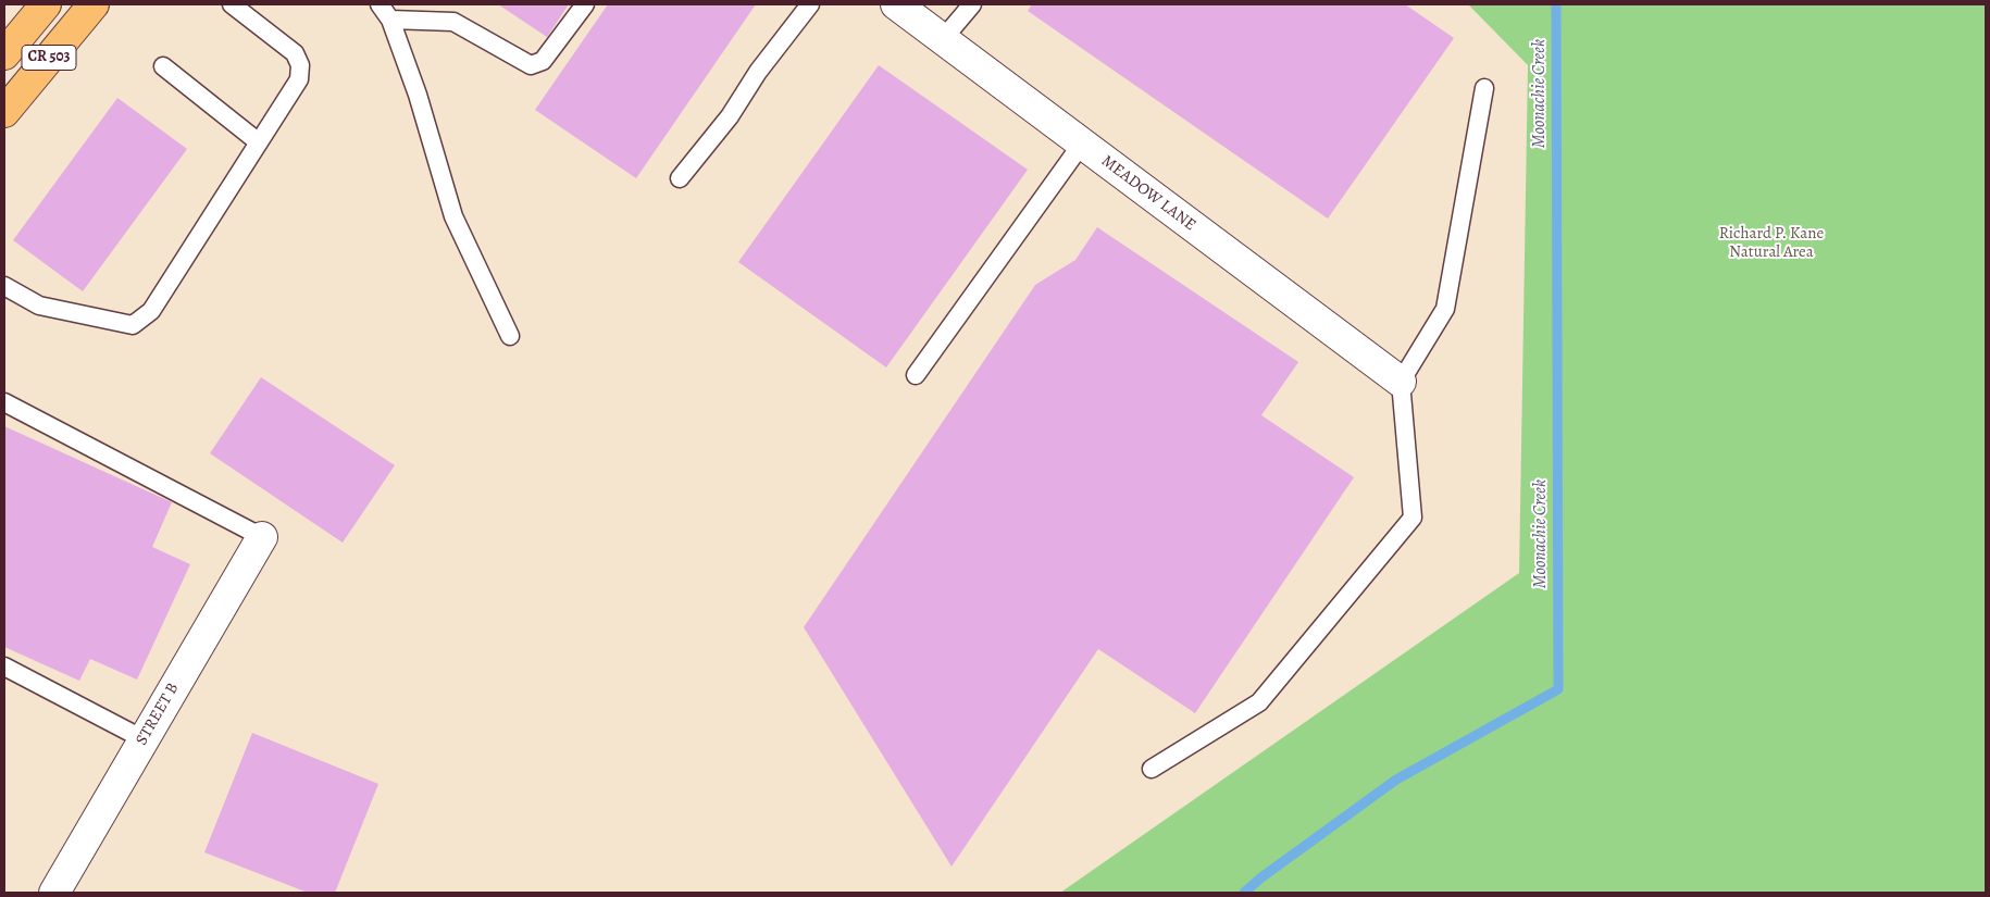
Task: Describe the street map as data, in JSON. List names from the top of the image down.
{
  "streets": {
    "main road": ["CR 503"],
    "street": ["MEADOW LANE", "STREET B"]
  },
  "water": ["Moonachie Creek"],
  "parks": ["Richard P. Kane Natural Area"]
}
